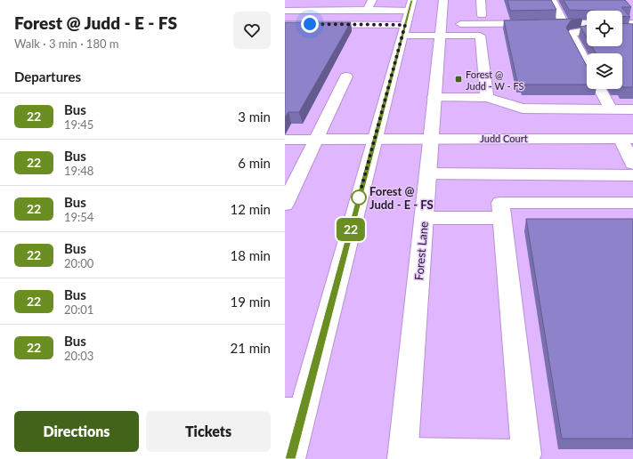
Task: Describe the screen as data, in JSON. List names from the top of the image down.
{
  "streets": {
    "main road": ["Judd Court", "Forest Lane"]
  },
  "crossings": [
    ["Judd Court", "Forest Lane"]
  ],
  "places": {
    "transit": ["Forest @ Judd - W - FS"],
    "other": ["Forest @ Judd - E - FS"]
  },
  "lines": ["bus line 22"],
  "page": {
    "heading": [
      ["Forest @ Judd - E - FS", "Walk · 3 min · 180 m"],
      "Departures"
    ],
    "on_map": "22",
    "list": [
      {
        "mark": "22",
        "name": "Bus",
        "note": "19:45",
        "value": "3 min"
      },
      {
        "mark": "22",
        "name": "Bus",
        "note": "19:48",
        "value": "6 min"
      },
      {
        "mark": "22",
        "name": "Bus",
        "note": "19:54",
        "value": "12 min"
      },
      {
        "mark": "22",
        "name": "Bus",
        "note": "20:00",
        "value": "18 min"
      },
      {
        "mark": "22",
        "name": "Bus",
        "note": "20:01",
        "value": "19 min"
      },
      {
        "mark": "22",
        "name": "Bus",
        "note": "20:03",
        "value": "21 min"
      }
    ],
    "buttons": ["Directions", "Tickets"]
  }
}
